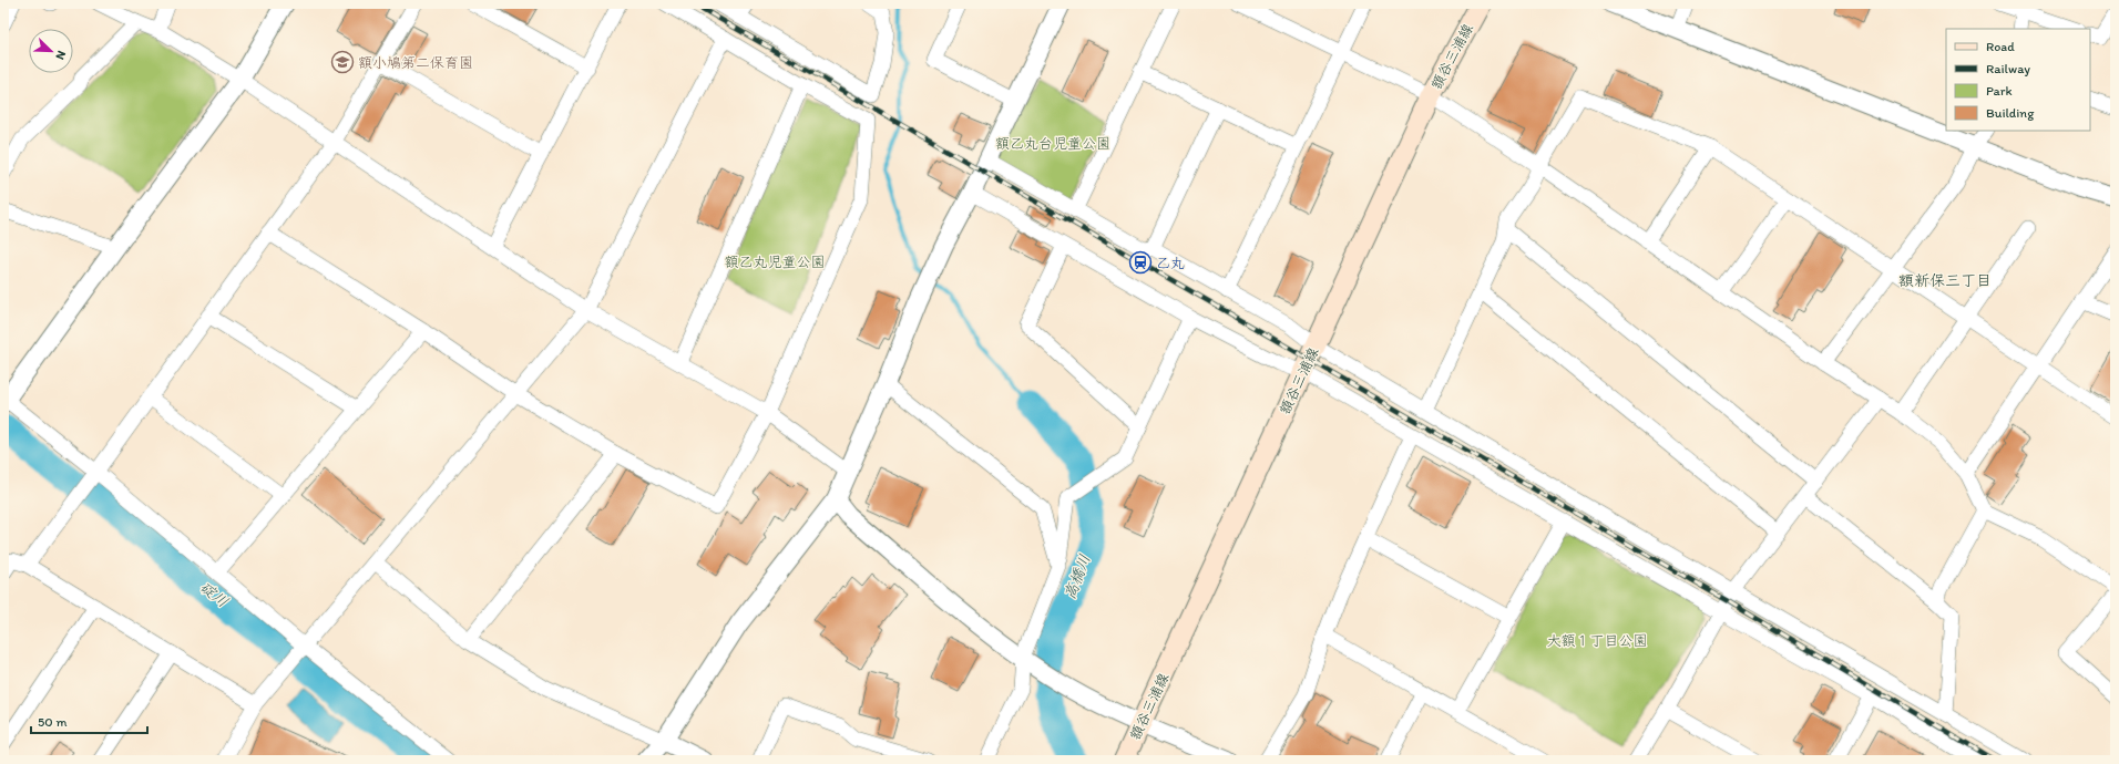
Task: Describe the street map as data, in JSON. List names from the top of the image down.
{
  "streets": {
    "main road": ["額谷三浦線"]
  },
  "districts": ["額新保三丁目"],
  "water": ["高橋川", "碇川"],
  "parks": ["額乙丸台児童公園", "額乙丸児童公園", "大額１丁目公園"],
  "places": {
    "school or university": ["額小鳩第二保育園"],
    "station": ["乙丸"]
  },
  "legend": [
    "Road",
    "Railway",
    "Park",
    "Building"
  ],
  "scale_bar": "50 m",
  "north": "bottom right"
}
